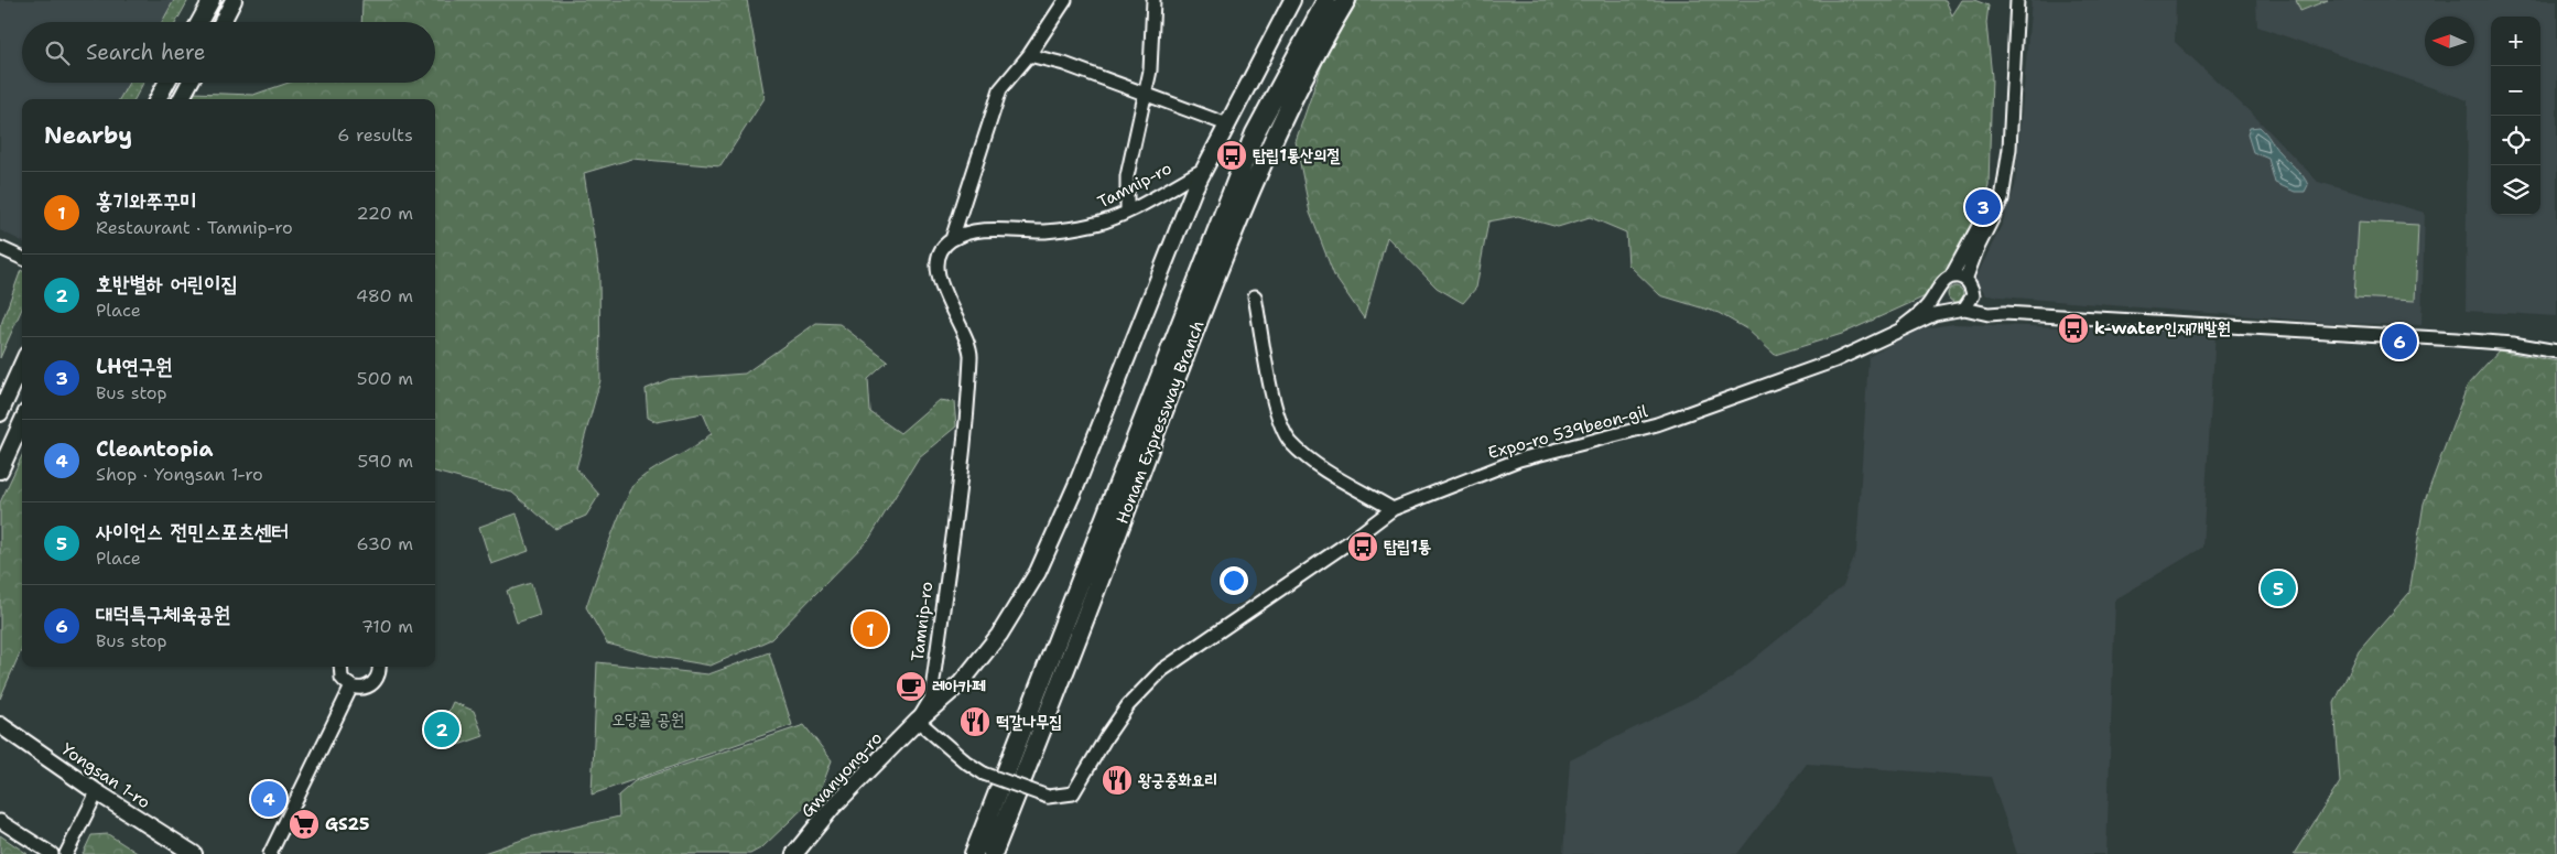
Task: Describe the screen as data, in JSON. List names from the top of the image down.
{
  "streets": {
    "highway": ["Honam Expressway Branch"],
    "main road": ["Tamnip-ro", "Gwanyong-ro", "Yongsan 1-ro"],
    "street": ["Expo-ro 539beon-gil"]
  },
  "crossings": [
    ["Tamnip-ro", "Expo-ro 539beon-gil"],
    ["Tamnip-ro", "Gwanyong-ro"],
    ["Expo-ro 539beon-gil", "Gwanyong-ro"]
  ],
  "parks": ["오당골 공원"],
  "places": {
    "bus stop": ["탑립1통산의절", "k-water인재개발원", "탑립1통"],
    "cafe": ["레아카페"],
    "restaurant": ["떡갈나무집", "왕궁중화요리"],
    "supermarket": ["GS25"]
  },
  "north": "left",
  "page": {
    "map_buttons": ["+", "−"],
    "search": "Search here",
    "heading": ["Nearby", "6 results"],
    "list": [
      {
        "mark": "1",
        "name": "홍기와쭈꾸미",
        "note": "Restaurant · Tamnip-ro",
        "value": "220 m"
      },
      {
        "mark": "2",
        "name": "호반별하 어린이집",
        "note": "Place",
        "value": "480 m"
      },
      {
        "mark": "3",
        "name": "LH연구원",
        "note": "Bus stop",
        "value": "500 m"
      },
      {
        "mark": "4",
        "name": "Cleantopia",
        "note": "Shop · Yongsan 1-ro",
        "value": "590 m"
      },
      {
        "mark": "5",
        "name": "사이언스 전민스포츠센터",
        "note": "Place",
        "value": "630 m"
      },
      {
        "mark": "6",
        "name": "대덕특구체육공원",
        "note": "Bus stop",
        "value": "710 m"
      }
    ],
    "pins": [
      "3",
      "6",
      "5",
      "1",
      "2",
      "4"
    ]
  }
}
